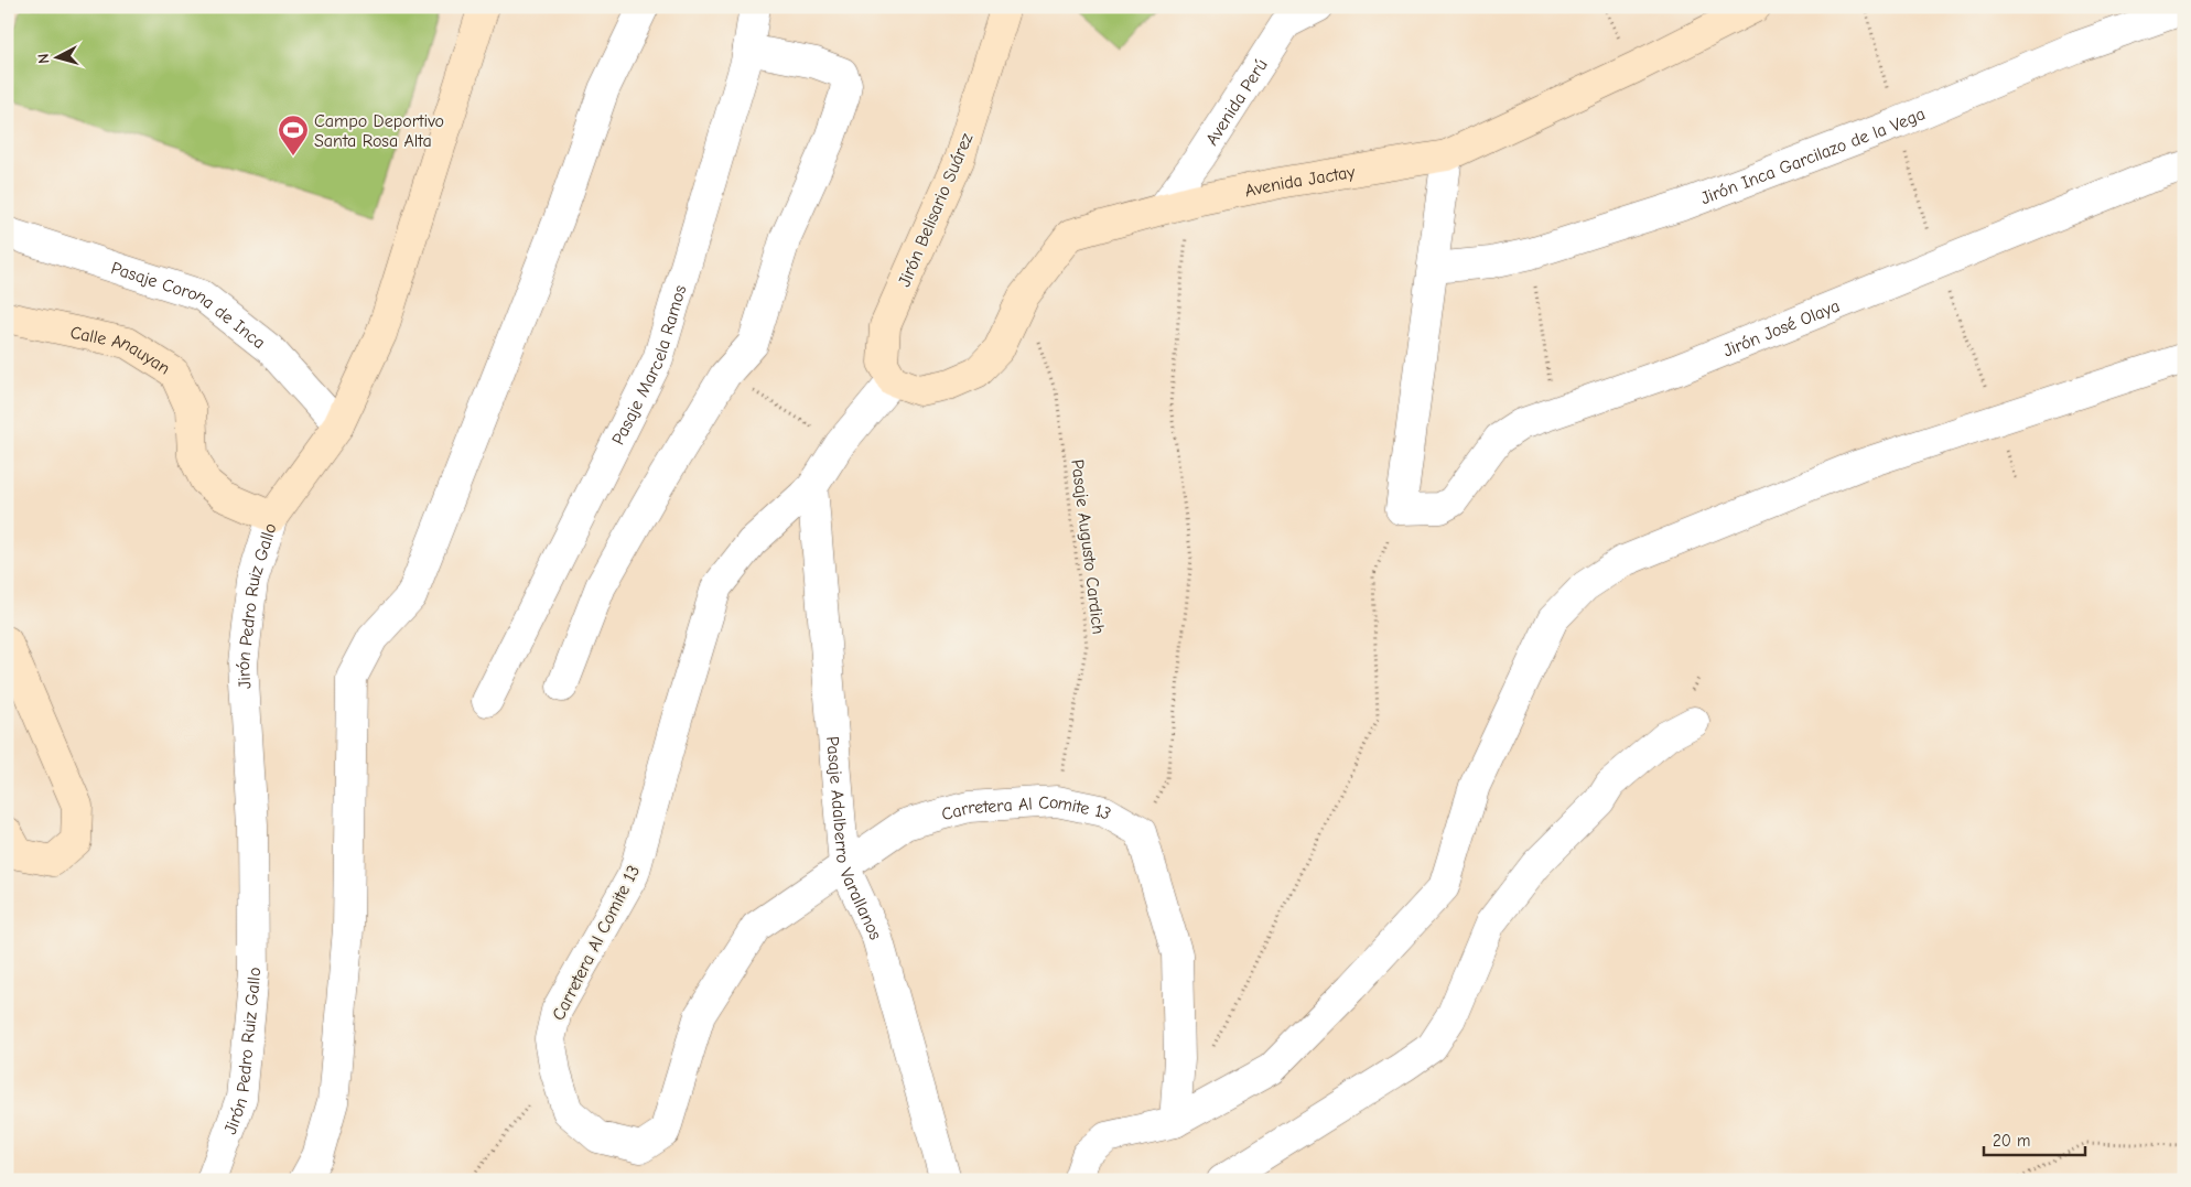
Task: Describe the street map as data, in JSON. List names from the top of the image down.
{
  "streets": {
    "street": [
      "Avenida Perú",
      "Jirón Inca Garcilazo de la Vega",
      "Avenida Jactay",
      "Jirón Belisario Suárez",
      "Pasaje Corona de Inca",
      "Jirón José Olaya",
      "Calle Anauyan",
      "Pasaje Marcela Ramos",
      "Jirón Pedro Ruiz Gallo",
      "Carretera Al Comite 13",
      "Pasaje Adalberro Varallanos"
    ],
    "path": ["Pasaje Augusto Cardich"]
  },
  "crossings": [
    ["Avenida Perú", "Avenida Jactay"],
    ["Avenida Jactay", "Jirón Belisario Suárez"],
    ["Avenida Jactay", "Pasaje Augusto Cardich"],
    ["Avenida Jactay", "Carretera Al Comite 13"],
    ["Jirón Belisario Suárez", "Carretera Al Comite 13"],
    ["Pasaje Corona de Inca", "Jirón Pedro Ruiz Gallo"],
    ["Calle Anauyan", "Jirón Pedro Ruiz Gallo"],
    ["Pasaje Augusto Cardich", "Carretera Al Comite 13"],
    ["Carretera Al Comite 13", "Pasaje Adalberro Varallanos"]
  ],
  "places": {
    "sports": ["Campo Deportivo Santa Rosa Alta"]
  },
  "scale_bar": "20 m",
  "north": "left"
}
